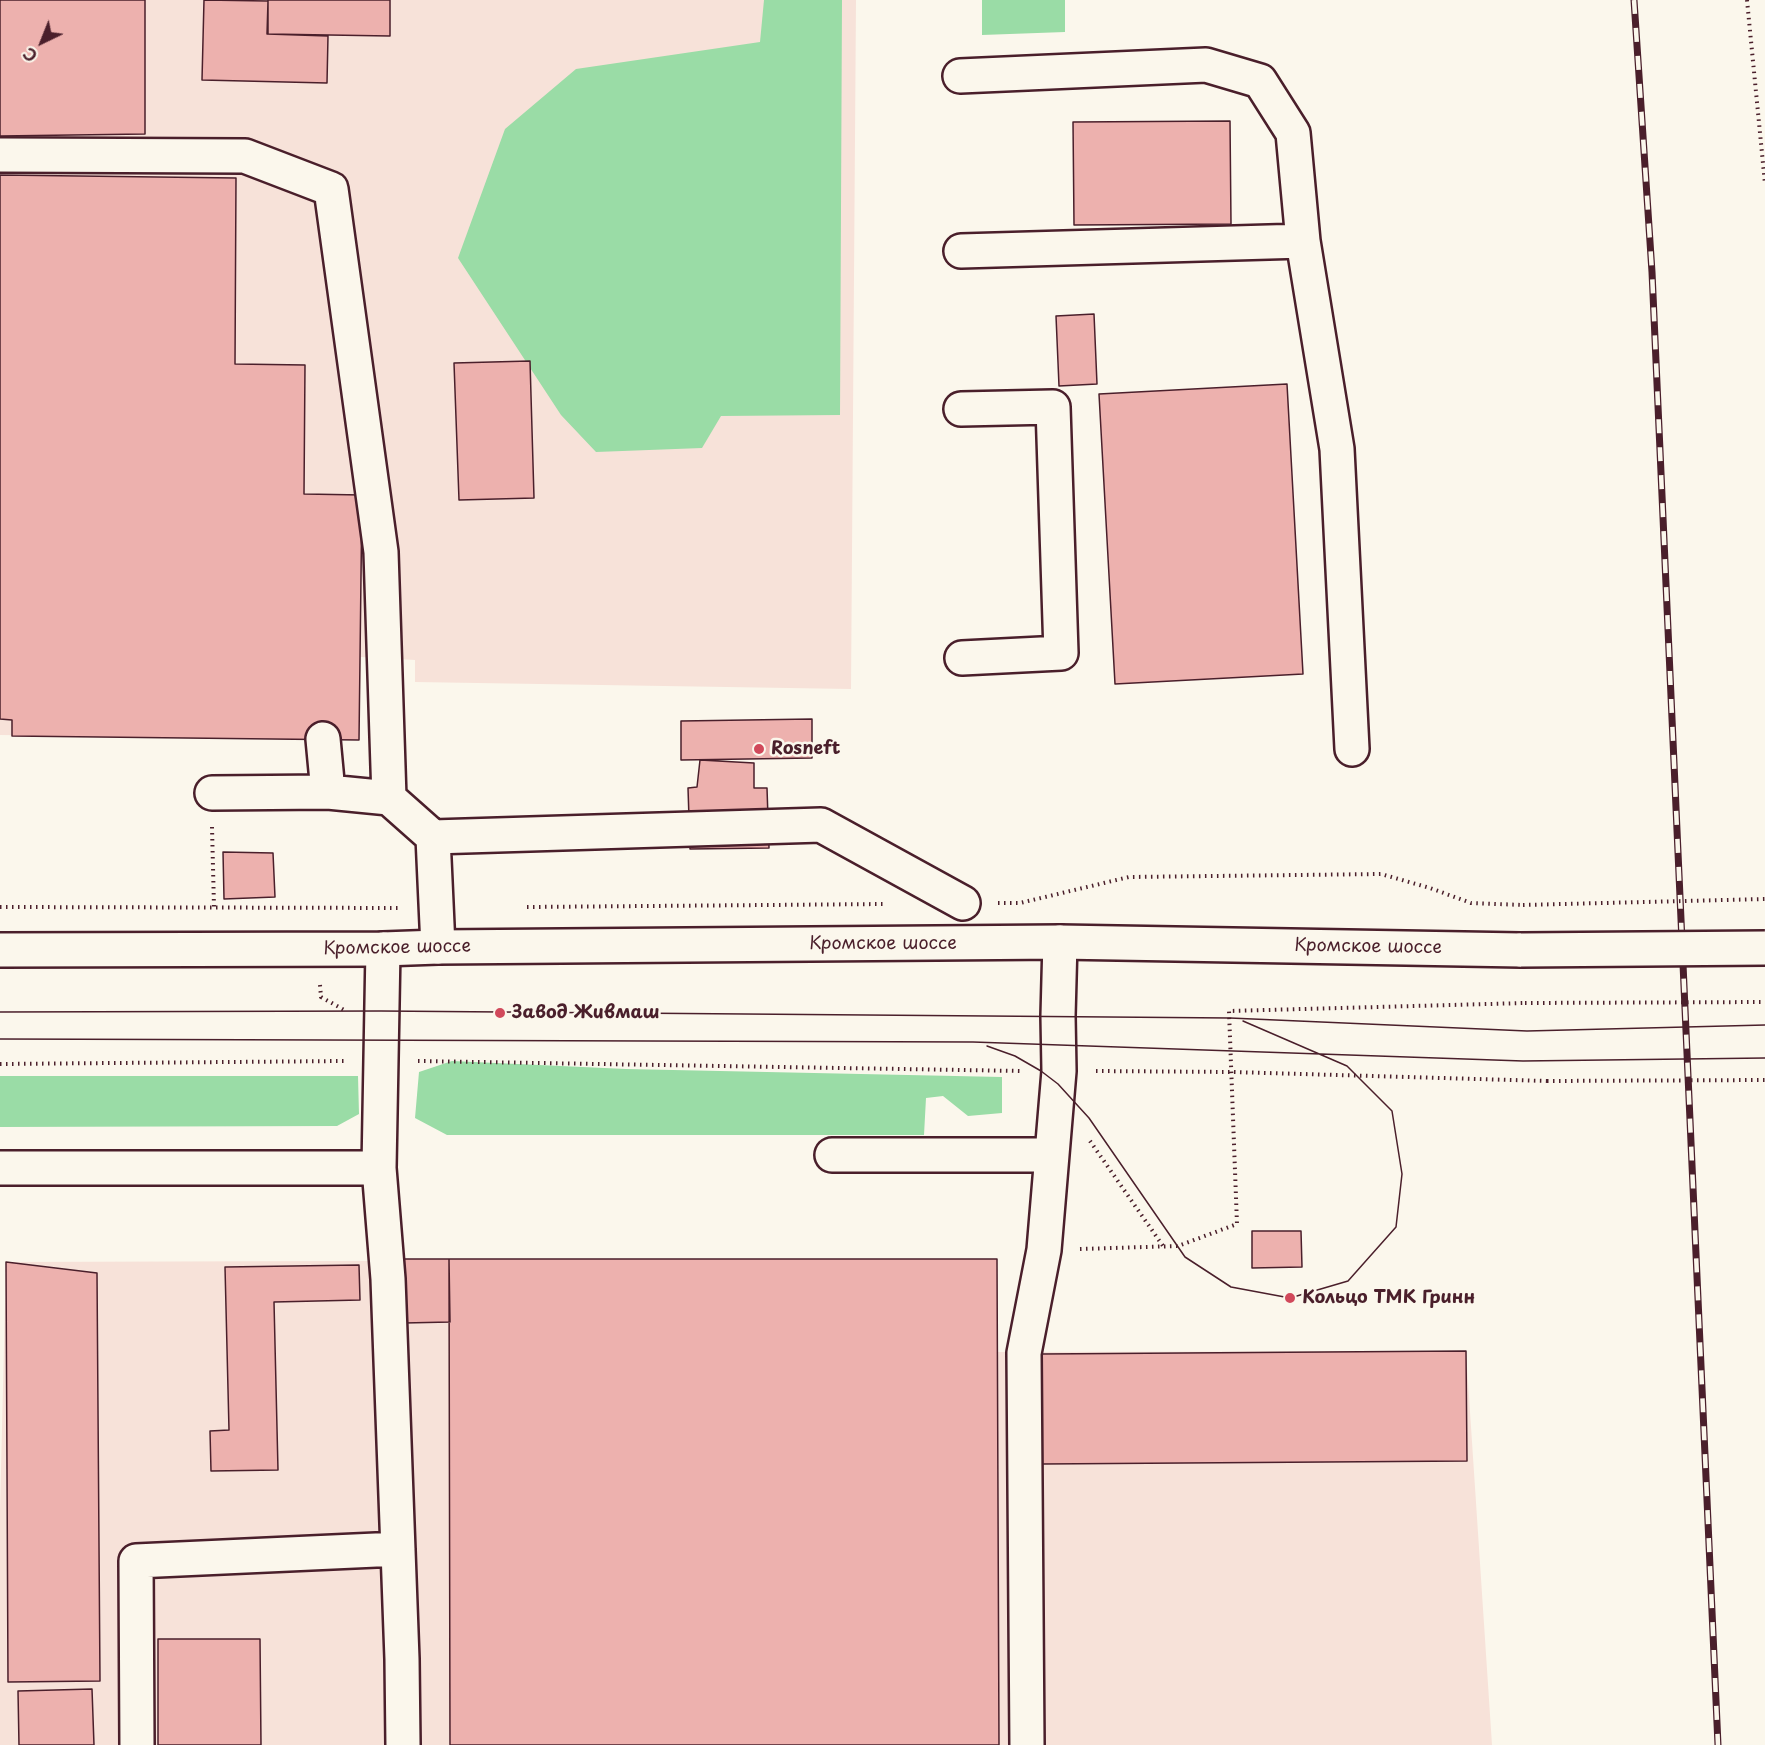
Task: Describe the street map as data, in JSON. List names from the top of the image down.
{
  "streets": {
    "main road": ["Кромское шоссе"]
  },
  "places": ["Rosneft", "Завод Живмаш", "Кольцо ТМК Гринн"],
  "north": "bottom left"
}
